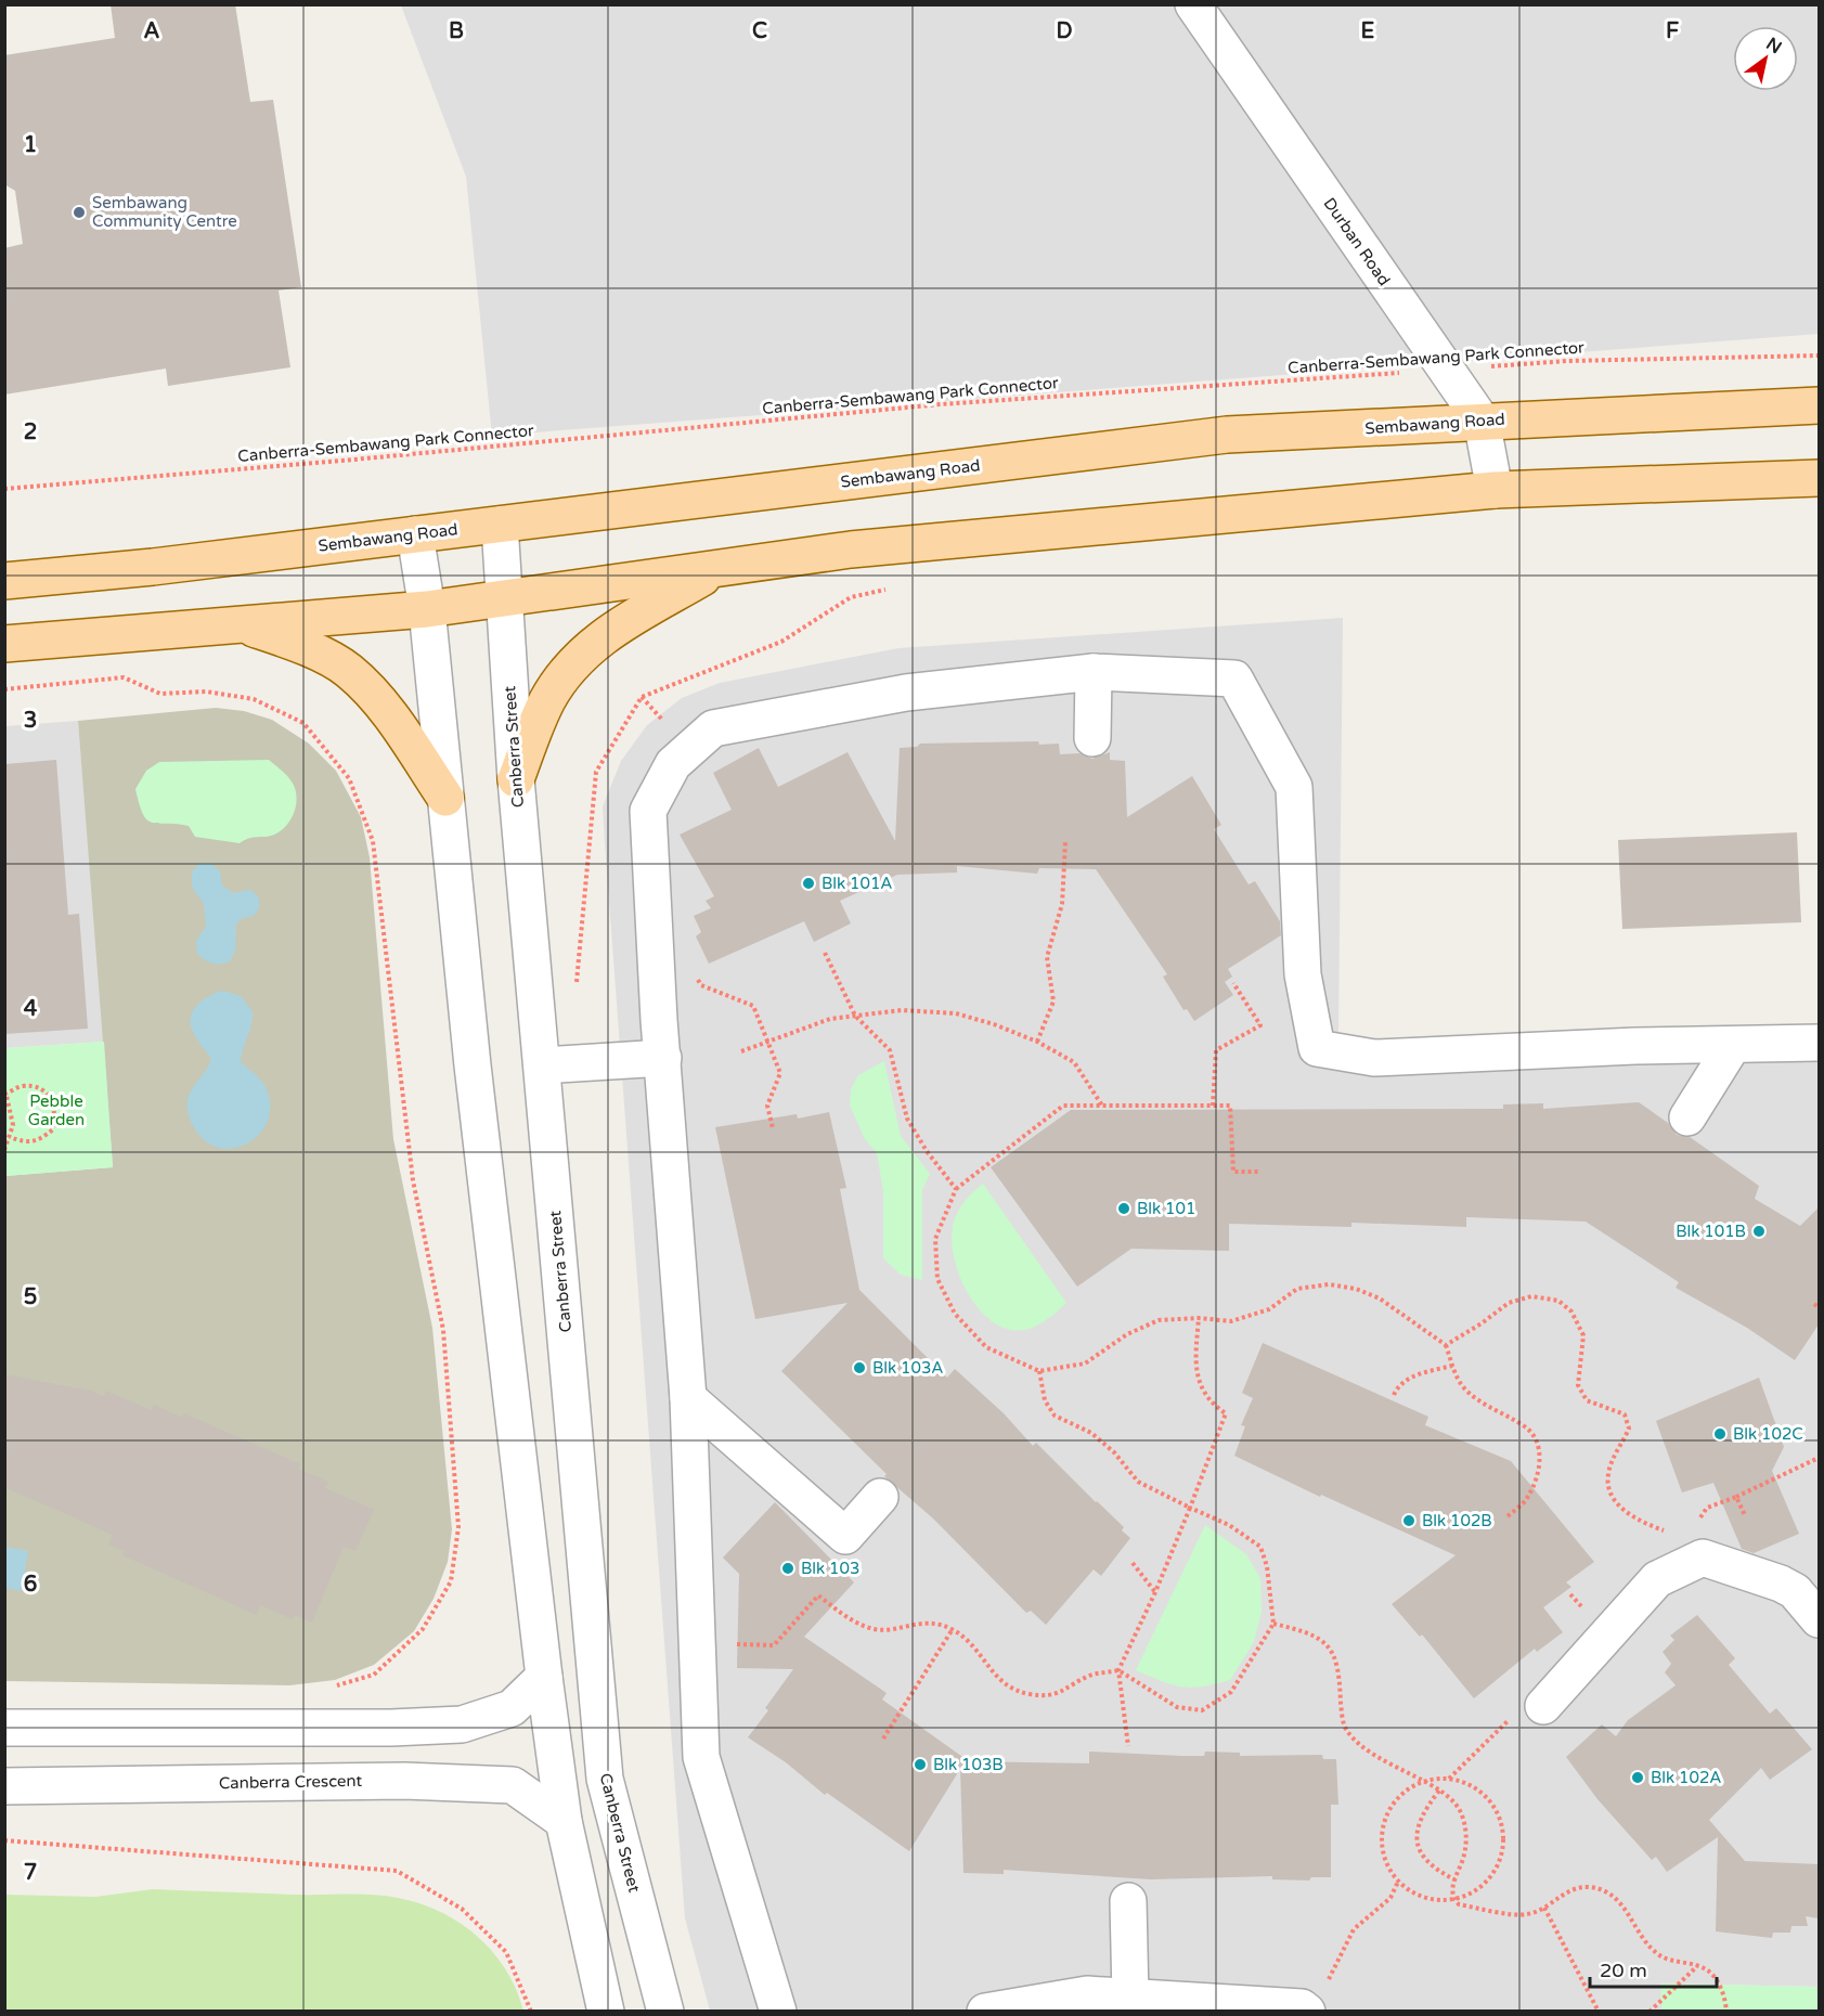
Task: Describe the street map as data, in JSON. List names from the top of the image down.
{
  "streets": {
    "main road": ["Sembawang Road"],
    "street": ["Durban Road", "Canberra Street", "Canberra Crescent"],
    "path": ["Canberra-Sembawang Park Connector"]
  },
  "crossings": [
    ["Durban Road", "Canberra-Sembawang Park Connector"],
    ["Durban Road", "Sembawang Road"],
    ["Sembawang Road", "Canberra Street"]
  ],
  "parks": ["Pebble Garden"],
  "places": [
    "Sembawang Community Centre",
    "Blk 101A",
    "Blk 101",
    "Blk 101B",
    "Blk 103A",
    "Blk 102C",
    "Blk 102B",
    "Blk 103",
    "Blk 103B",
    "Blk 102A"
  ],
  "scale_bar": "20 m",
  "north": "top right",
  "grid": {
    "columns": [
      "A",
      "B",
      "C",
      "D",
      "E",
      "F"
    ],
    "rows": [
      "1",
      "2",
      "3",
      "4",
      "5",
      "6",
      "7"
    ]
  }
}
